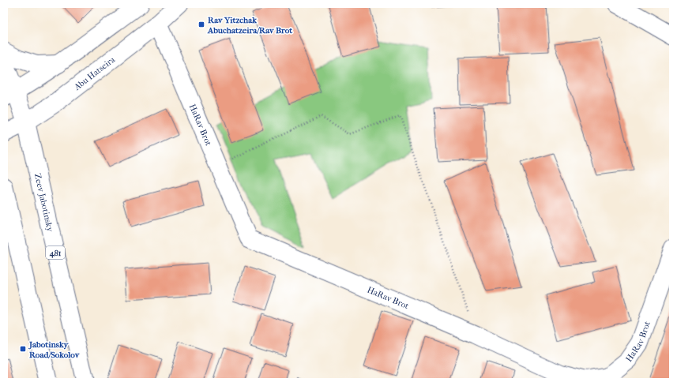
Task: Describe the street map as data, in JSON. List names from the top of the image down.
{
  "streets": {
    "street": [
      "Abu Hatseira",
      "HaRav Brot",
      "Zeev Jabotinsky",
      "481"
    ]
  },
  "crossings": [
    ["Abu Hatseira", "HaRav Brot"],
    ["Abu Hatseira", "Zeev Jabotinsky"]
  ],
  "places": {
    "transit": ["Rav Yitzchak Abuchatzeira/Rav Brot", "Jabotinsky Road/Sokolov"]
  }
}
